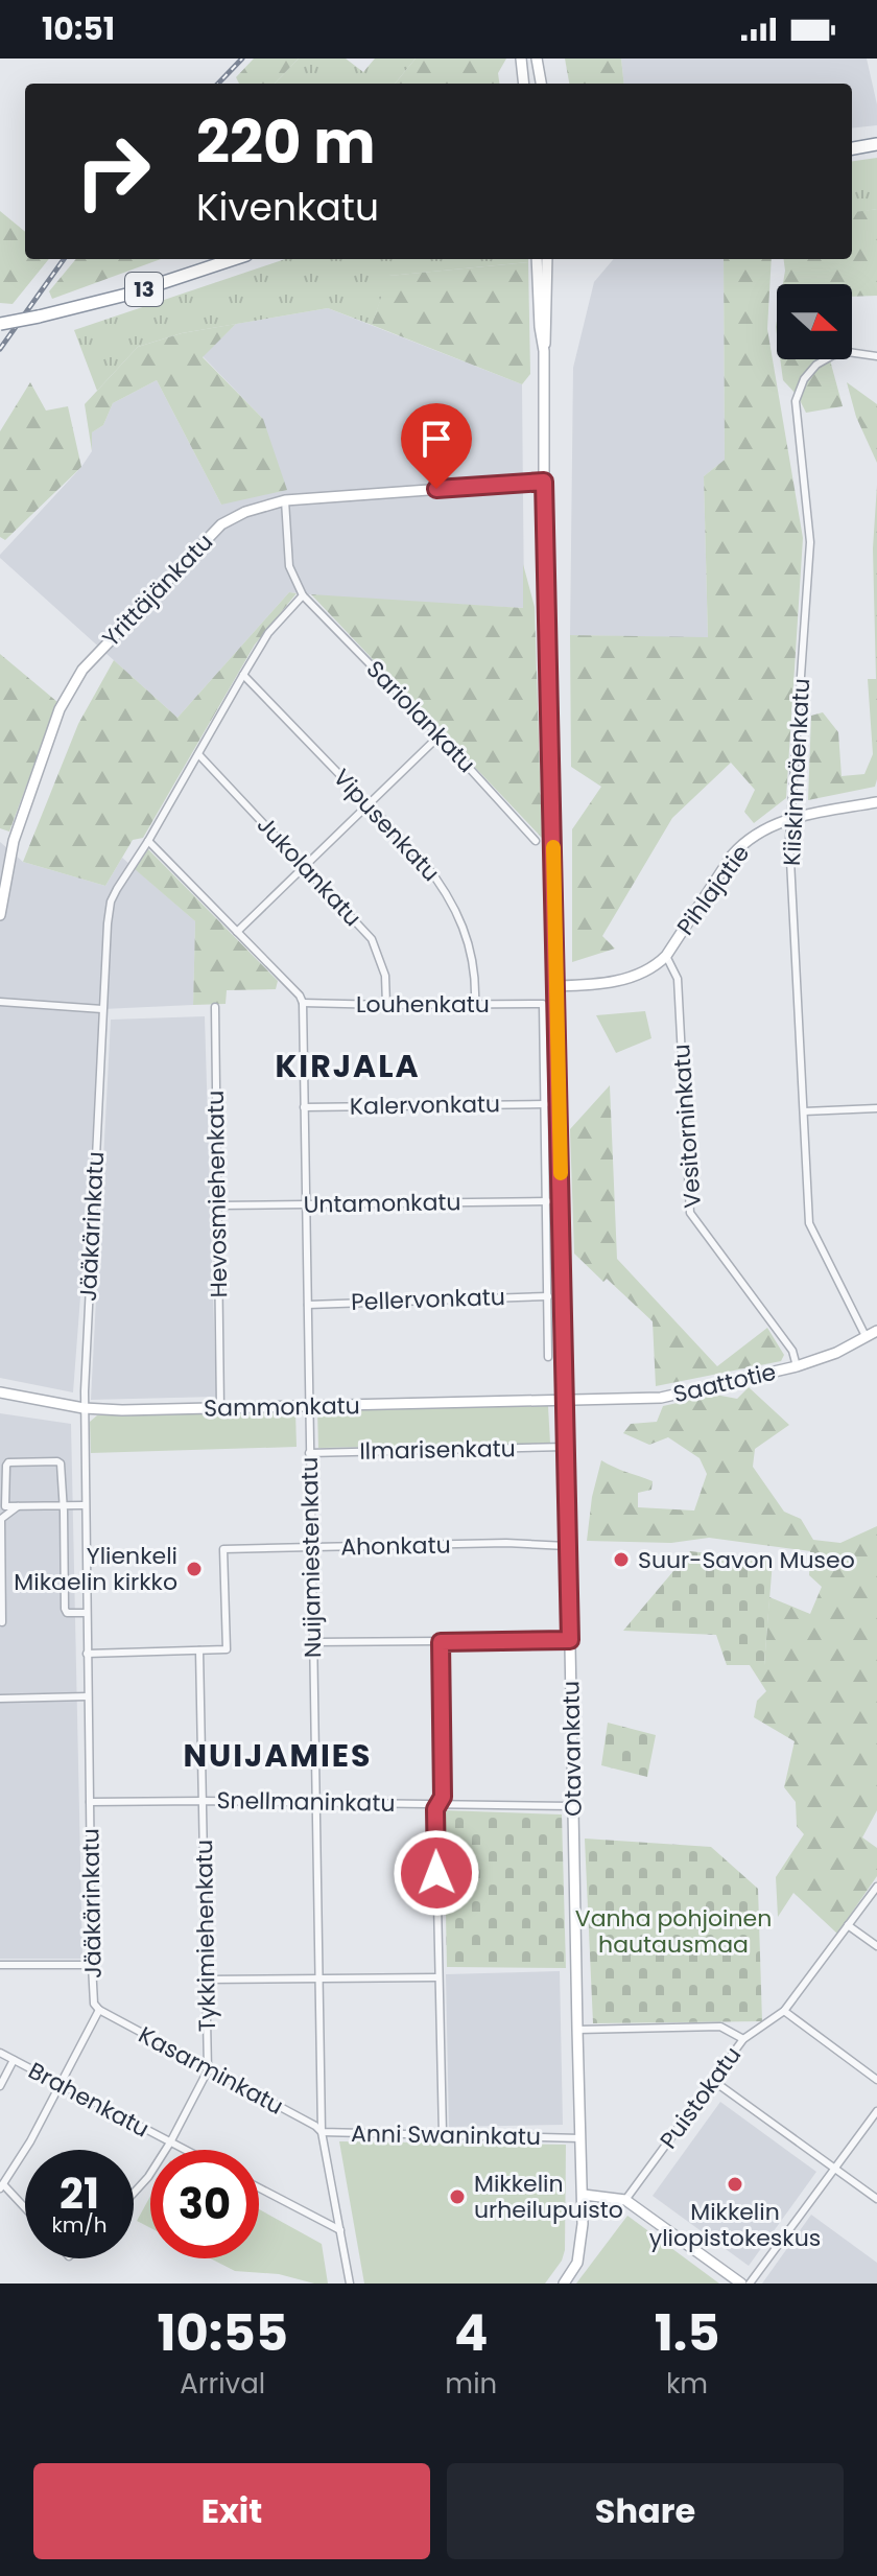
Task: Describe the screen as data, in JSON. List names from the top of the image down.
{
  "streets": {
    "highway": ["13"],
    "street": [
      "Yrittäjänkatu",
      "Sariolankatu",
      "Kiiskinmäenkatu",
      "Vipusenkatu",
      "Jukolankatu",
      "Pihlajatie",
      "Louhenkatu",
      "Kalervonkatu",
      "Vesitorninkatu",
      "Hevosmiehenkatu",
      "Untamonkatu",
      "Jääkärinkatu",
      "Pellervonkatu",
      "Saattotie",
      "Sammonkatu",
      "Ilmarisenkatu",
      "Ahonkatu",
      "Nuijamiestenkatu",
      "Otavankatu",
      "Snellmaninkatu",
      "Tykkimiehenkatu",
      "Kasarminkatu",
      "Puistokatu",
      "Brahenkatu",
      "Anni Swaninkatu"
    ]
  },
  "crossings": [
    ["Yrittäjänkatu", "Otavankatu"],
    ["Sariolankatu", "Jääkärinkatu"],
    ["Kiiskinmäenkatu", "Pihlajatie"],
    ["Kiiskinmäenkatu", "Saattotie"],
    ["Vipusenkatu", "Louhenkatu"],
    ["Vipusenkatu", "Jääkärinkatu"],
    ["Jukolankatu", "Louhenkatu"],
    ["Jukolankatu", "Jääkärinkatu"],
    ["Pihlajatie", "Vesitorninkatu"],
    ["Pihlajatie", "Otavankatu"],
    ["Louhenkatu", "Kalervonkatu"],
    ["Louhenkatu", "Nuijamiestenkatu"],
    ["Kalervonkatu", "Nuijamiestenkatu"],
    ["Vesitorninkatu", "Saattotie"],
    ["Hevosmiehenkatu", "Untamonkatu"],
    ["Hevosmiehenkatu", "Sammonkatu"],
    ["Untamonkatu", "Nuijamiestenkatu"],
    ["Jääkärinkatu", "Sammonkatu"],
    ["Jääkärinkatu", "Snellmaninkatu"],
    ["Jääkärinkatu", "Kasarminkatu"],
    ["Pellervonkatu", "Nuijamiestenkatu"],
    ["Saattotie", "Sammonkatu"],
    ["Saattotie", "Otavankatu"],
    ["Sammonkatu", "Nuijamiestenkatu"],
    ["Sammonkatu", "Otavankatu"],
    ["Ilmarisenkatu", "Nuijamiestenkatu"],
    ["Ilmarisenkatu", "Otavankatu"],
    ["Ahonkatu", "Nuijamiestenkatu"],
    ["Ahonkatu", "Otavankatu"],
    ["Ahonkatu", "Tykkimiehenkatu"],
    ["Nuijamiestenkatu", "Snellmaninkatu"],
    ["Nuijamiestenkatu", "Kasarminkatu"],
    ["Nuijamiestenkatu", "Anni Swaninkatu"],
    ["Otavankatu", "Snellmaninkatu"],
    ["Otavankatu", "Anni Swaninkatu"],
    ["Snellmaninkatu", "Tykkimiehenkatu"],
    ["Tykkimiehenkatu", "Kasarminkatu"],
    ["Kasarminkatu", "Anni Swaninkatu"]
  ],
  "districts": ["KIRJALA", "NUIJAMIES"],
  "parks": ["Vanha pohjoinen hautausmaa"],
  "places": [
    "Suur-Savon Museo",
    "Ylienkeli Mikaelin kirkko",
    "Mikkelin yliopistokeskus",
    "Mikkelin urheilupuisto"
  ],
  "north": "right",
  "page": {
    "status": "10:51",
    "turn": ["220 m", "Kivenkatu"],
    "speed": "21 km/h",
    "limit": "30",
    "eta": [
      "10:55",
      "Arrival",
      "4",
      "min",
      "1.5",
      "km"
    ],
    "buttons": ["Exit", "Share"]
  }
}
